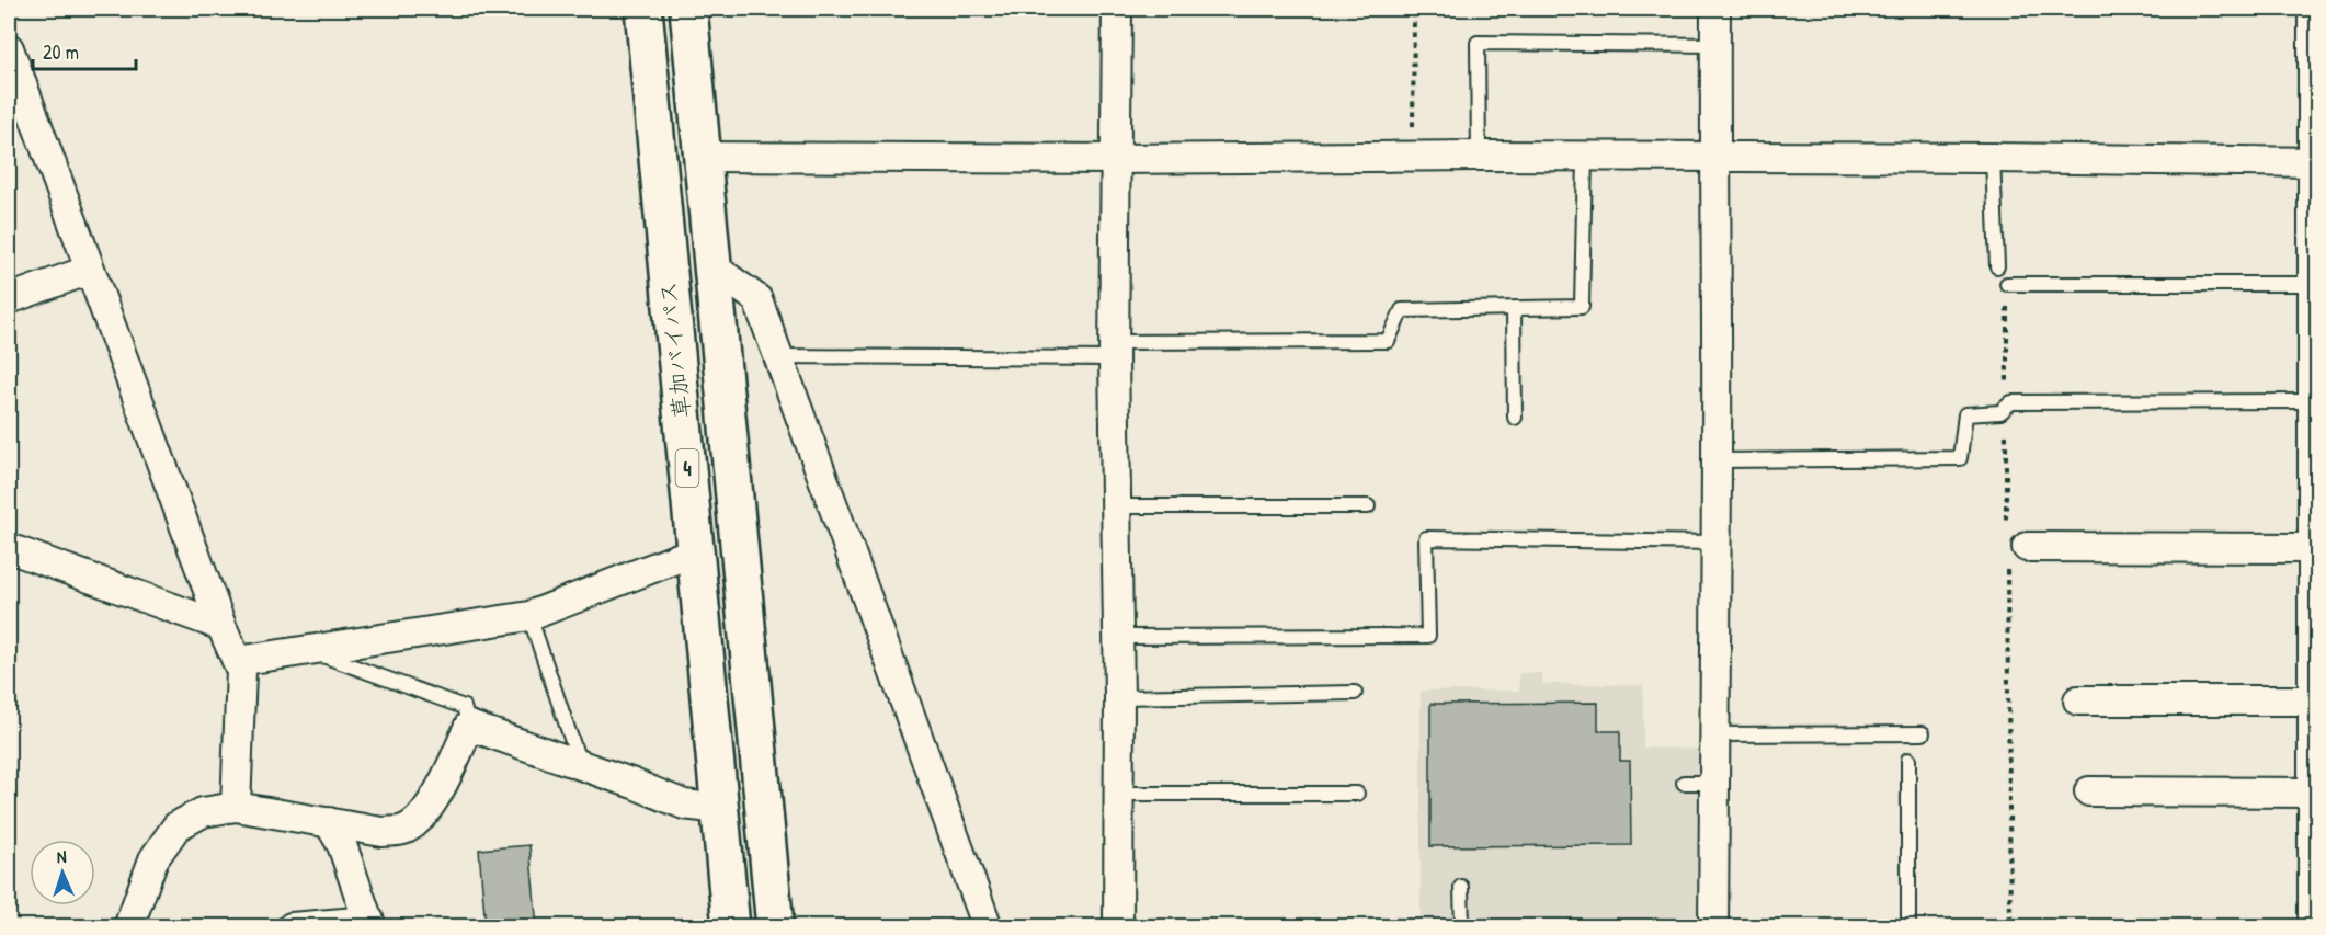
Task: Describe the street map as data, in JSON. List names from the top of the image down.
{
  "streets": {
    "highway": ["草加バイパス", "4"]
  },
  "scale_bar": "20 m",
  "north": "top"
}
